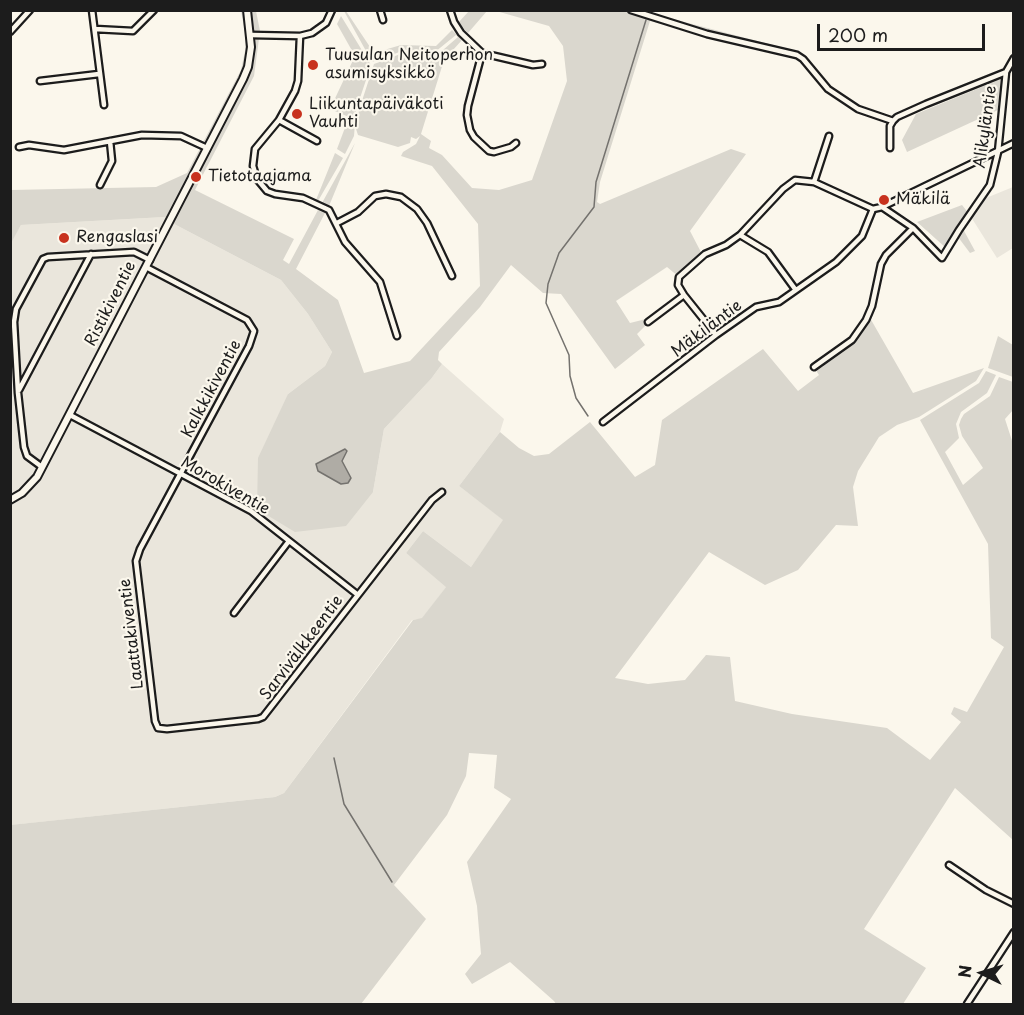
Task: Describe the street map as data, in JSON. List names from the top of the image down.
{
  "streets": {
    "street": [
      "Alikyläntie",
      "Ristikiventie",
      "Mäkiläntie",
      "Kalkkikiventie",
      "Morokiventie",
      "Laattakiventie",
      "Sarvivälkkeentie"
    ]
  },
  "crossings": [
    ["Ristikiventie", "Kalkkikiventie"],
    ["Ristikiventie", "Morokiventie"],
    ["Kalkkikiventie", "Morokiventie"],
    ["Kalkkikiventie", "Laattakiventie"],
    ["Morokiventie", "Laattakiventie"],
    ["Morokiventie", "Sarvivälkkeentie"],
    ["Laattakiventie", "Sarvivälkkeentie"]
  ],
  "places": [
    "Tuusulan Neitoperhon asumisyksikkö",
    "Liikuntapäiväkoti Vauhti",
    "Tietotaajama",
    "Mäkilä",
    "Rengaslasi"
  ],
  "scale_bar": "200 m",
  "north": "left"
}
